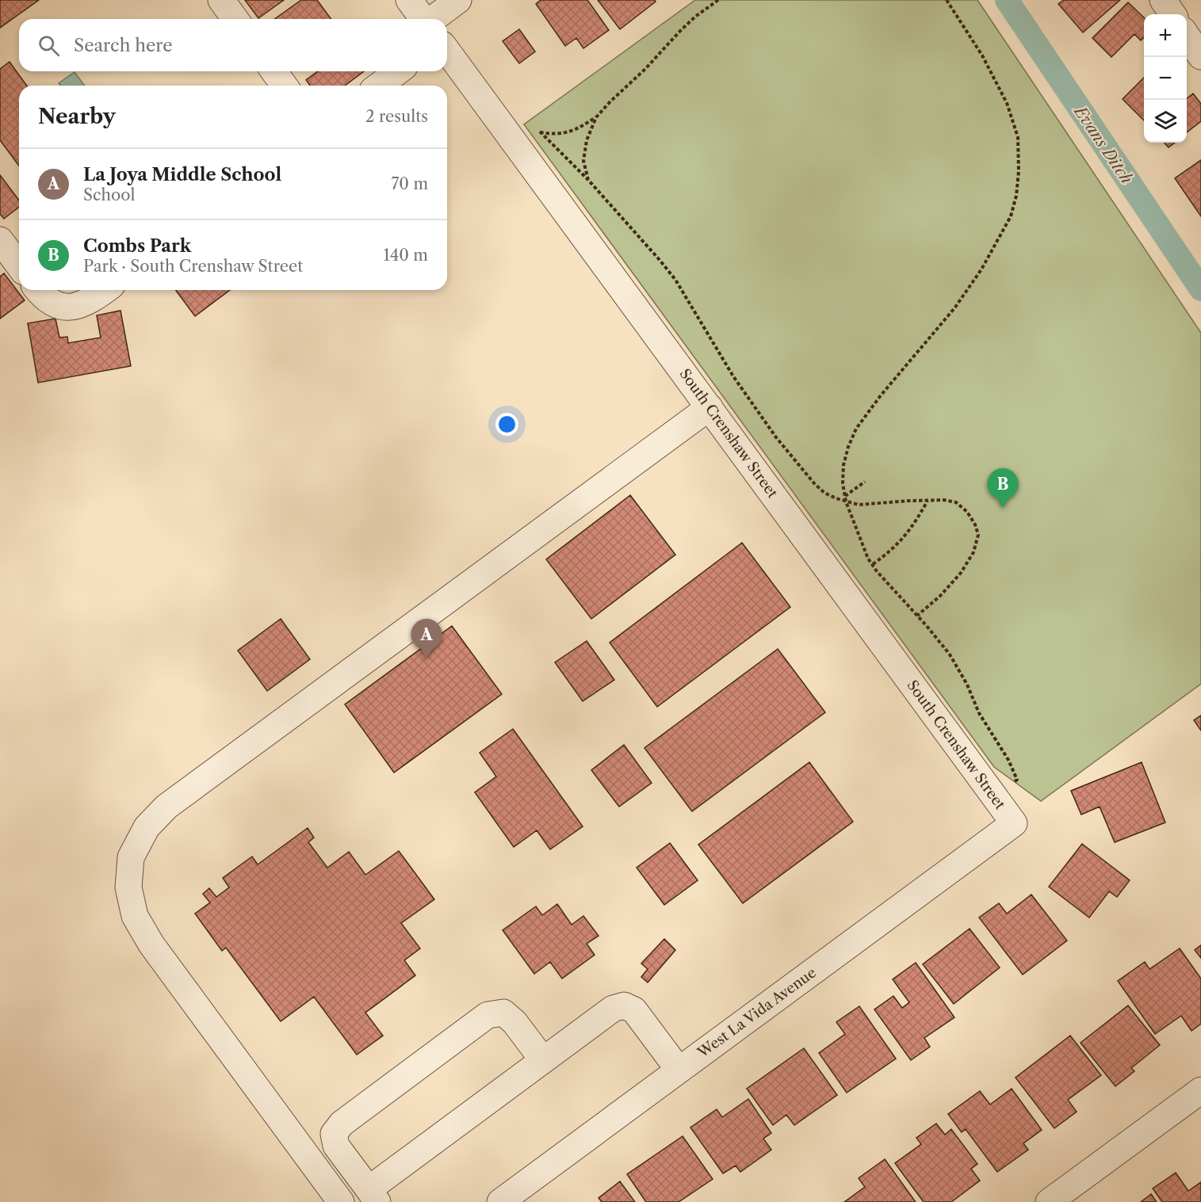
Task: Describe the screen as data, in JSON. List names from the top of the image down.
{
  "streets": {
    "street": ["South Crenshaw Street", "West La Vida Avenue"]
  },
  "crossings": [
    ["South Crenshaw Street", "West La Vida Avenue"]
  ],
  "water": ["Evans Ditch"],
  "page": {
    "map_buttons": ["+", "−"],
    "search": "Search here",
    "heading": ["Nearby", "2 results"],
    "list": [
      {
        "mark": "A",
        "name": "La Joya Middle School",
        "note": "School",
        "value": "70 m"
      },
      {
        "mark": "B",
        "name": "Combs Park",
        "note": "Park · South Crenshaw Street",
        "value": "140 m"
      }
    ],
    "pins": ["B", "A"]
  }
}
